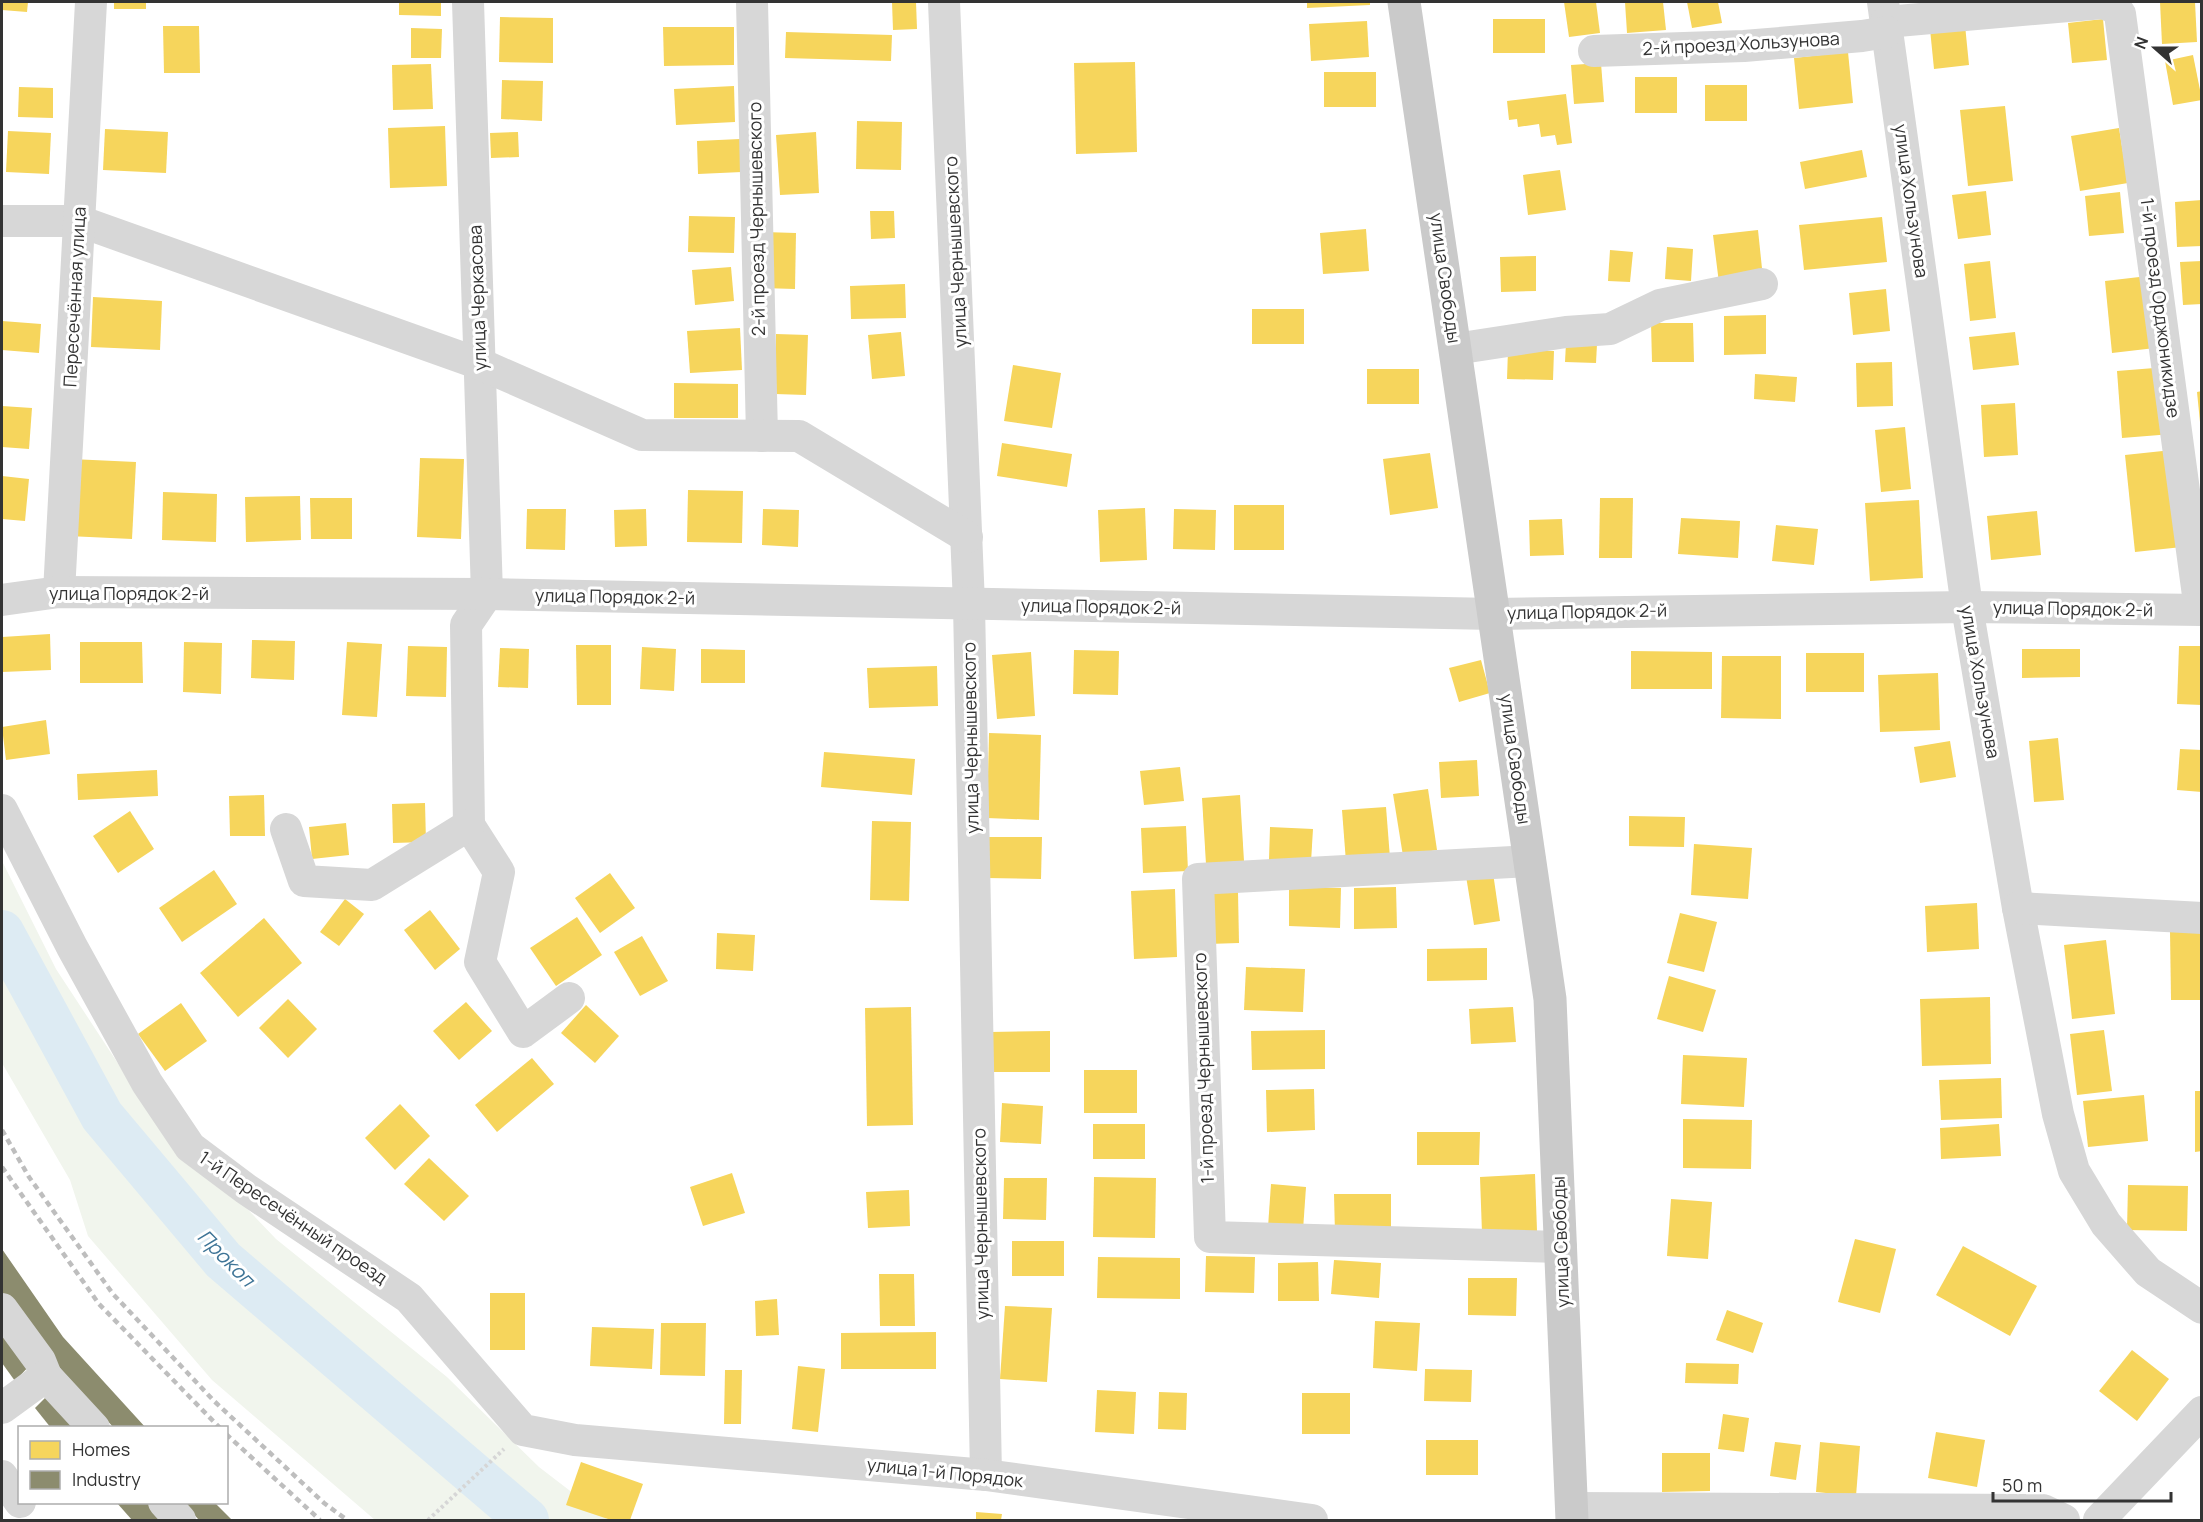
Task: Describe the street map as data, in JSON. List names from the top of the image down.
{
  "streets": {
    "main road": ["улица Свободы"],
    "street": [
      "2-й проезд Хользунова",
      "улица Хользунова",
      "2-й проезд Чернышевского",
      "улица Чернышевского",
      "Пересечённая улица",
      "улица Черкасова",
      "1-й проезд Орджоникидзе",
      "улица Порядок 2-й",
      "1-й проезд Чернышевского",
      "1-й Пересечённый проезд",
      "улица 1-й Порядок"
    ]
  },
  "crossings": [
    ["2-й проезд Хользунова", "улица Хользунова"],
    ["2-й проезд Хользунова", "1-й проезд Орджоникидзе"],
    ["улица Хользунова", "улица Порядок 2-й"],
    ["улица Чернышевского", "улица Порядок 2-й"],
    ["улица Чернышевского", "улица 1-й Порядок"],
    ["улица Свободы", "улица Порядок 2-й"],
    ["улица Свободы", "1-й проезд Чернышевского"],
    ["Пересечённая улица", "улица Порядок 2-й"],
    ["улица Черкасова", "улица Порядок 2-й"],
    ["1-й проезд Орджоникидзе", "улица Порядок 2-й"],
    ["1-й Пересечённый проезд", "улица 1-й Порядок"]
  ],
  "water": ["Прокоп"],
  "legend": ["Homes", "Industry"],
  "scale_bar": "50 m",
  "north": "left"
}
